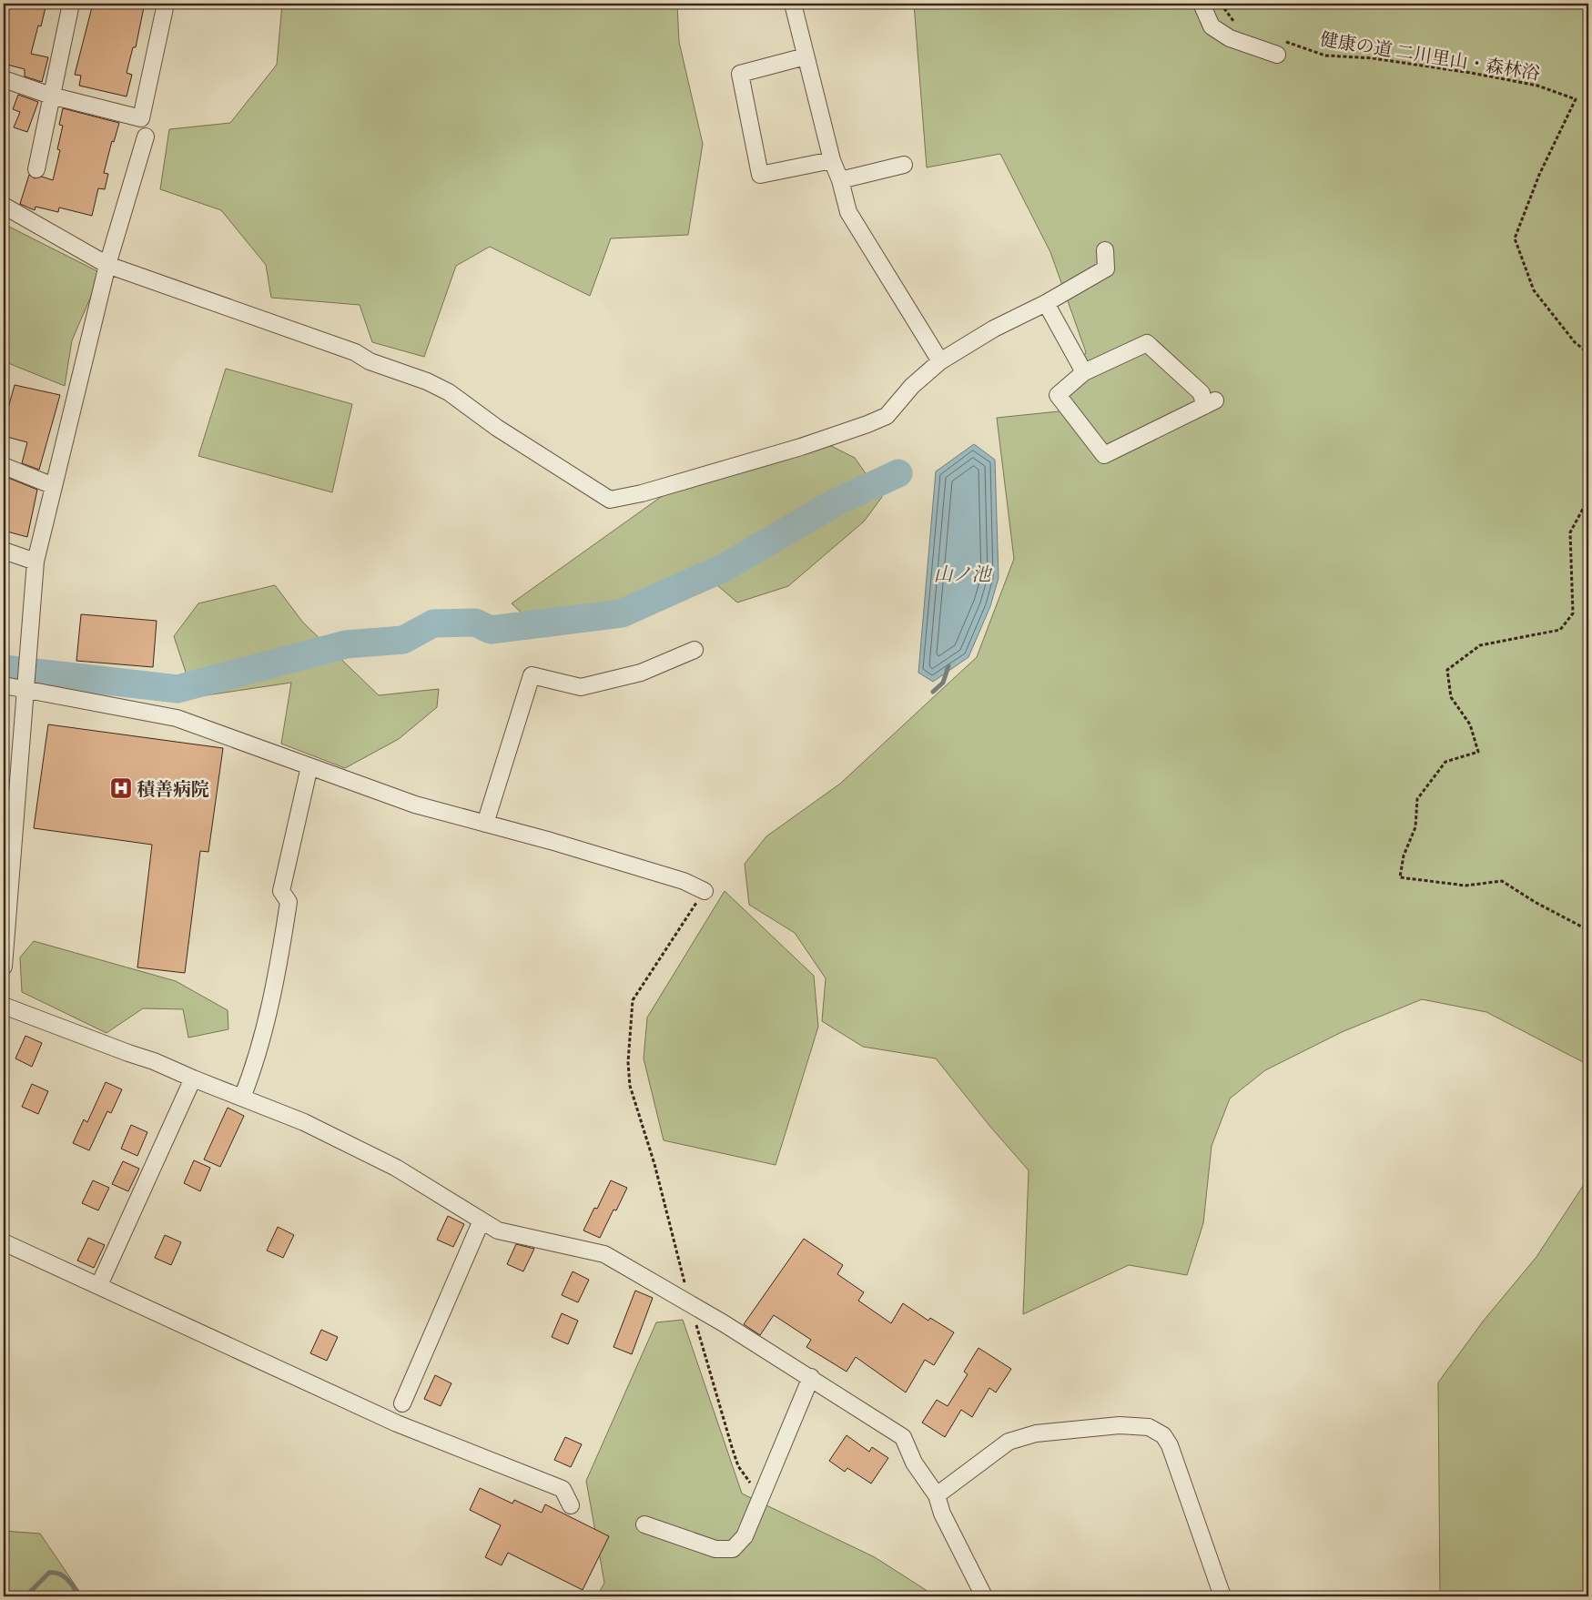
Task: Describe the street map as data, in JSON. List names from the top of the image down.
{
  "streets": {
    "path": ["健康の道 二川里山・森林浴"]
  },
  "water": ["山ノ池"],
  "places": {
    "hospital": ["積善病院"]
  }
}
